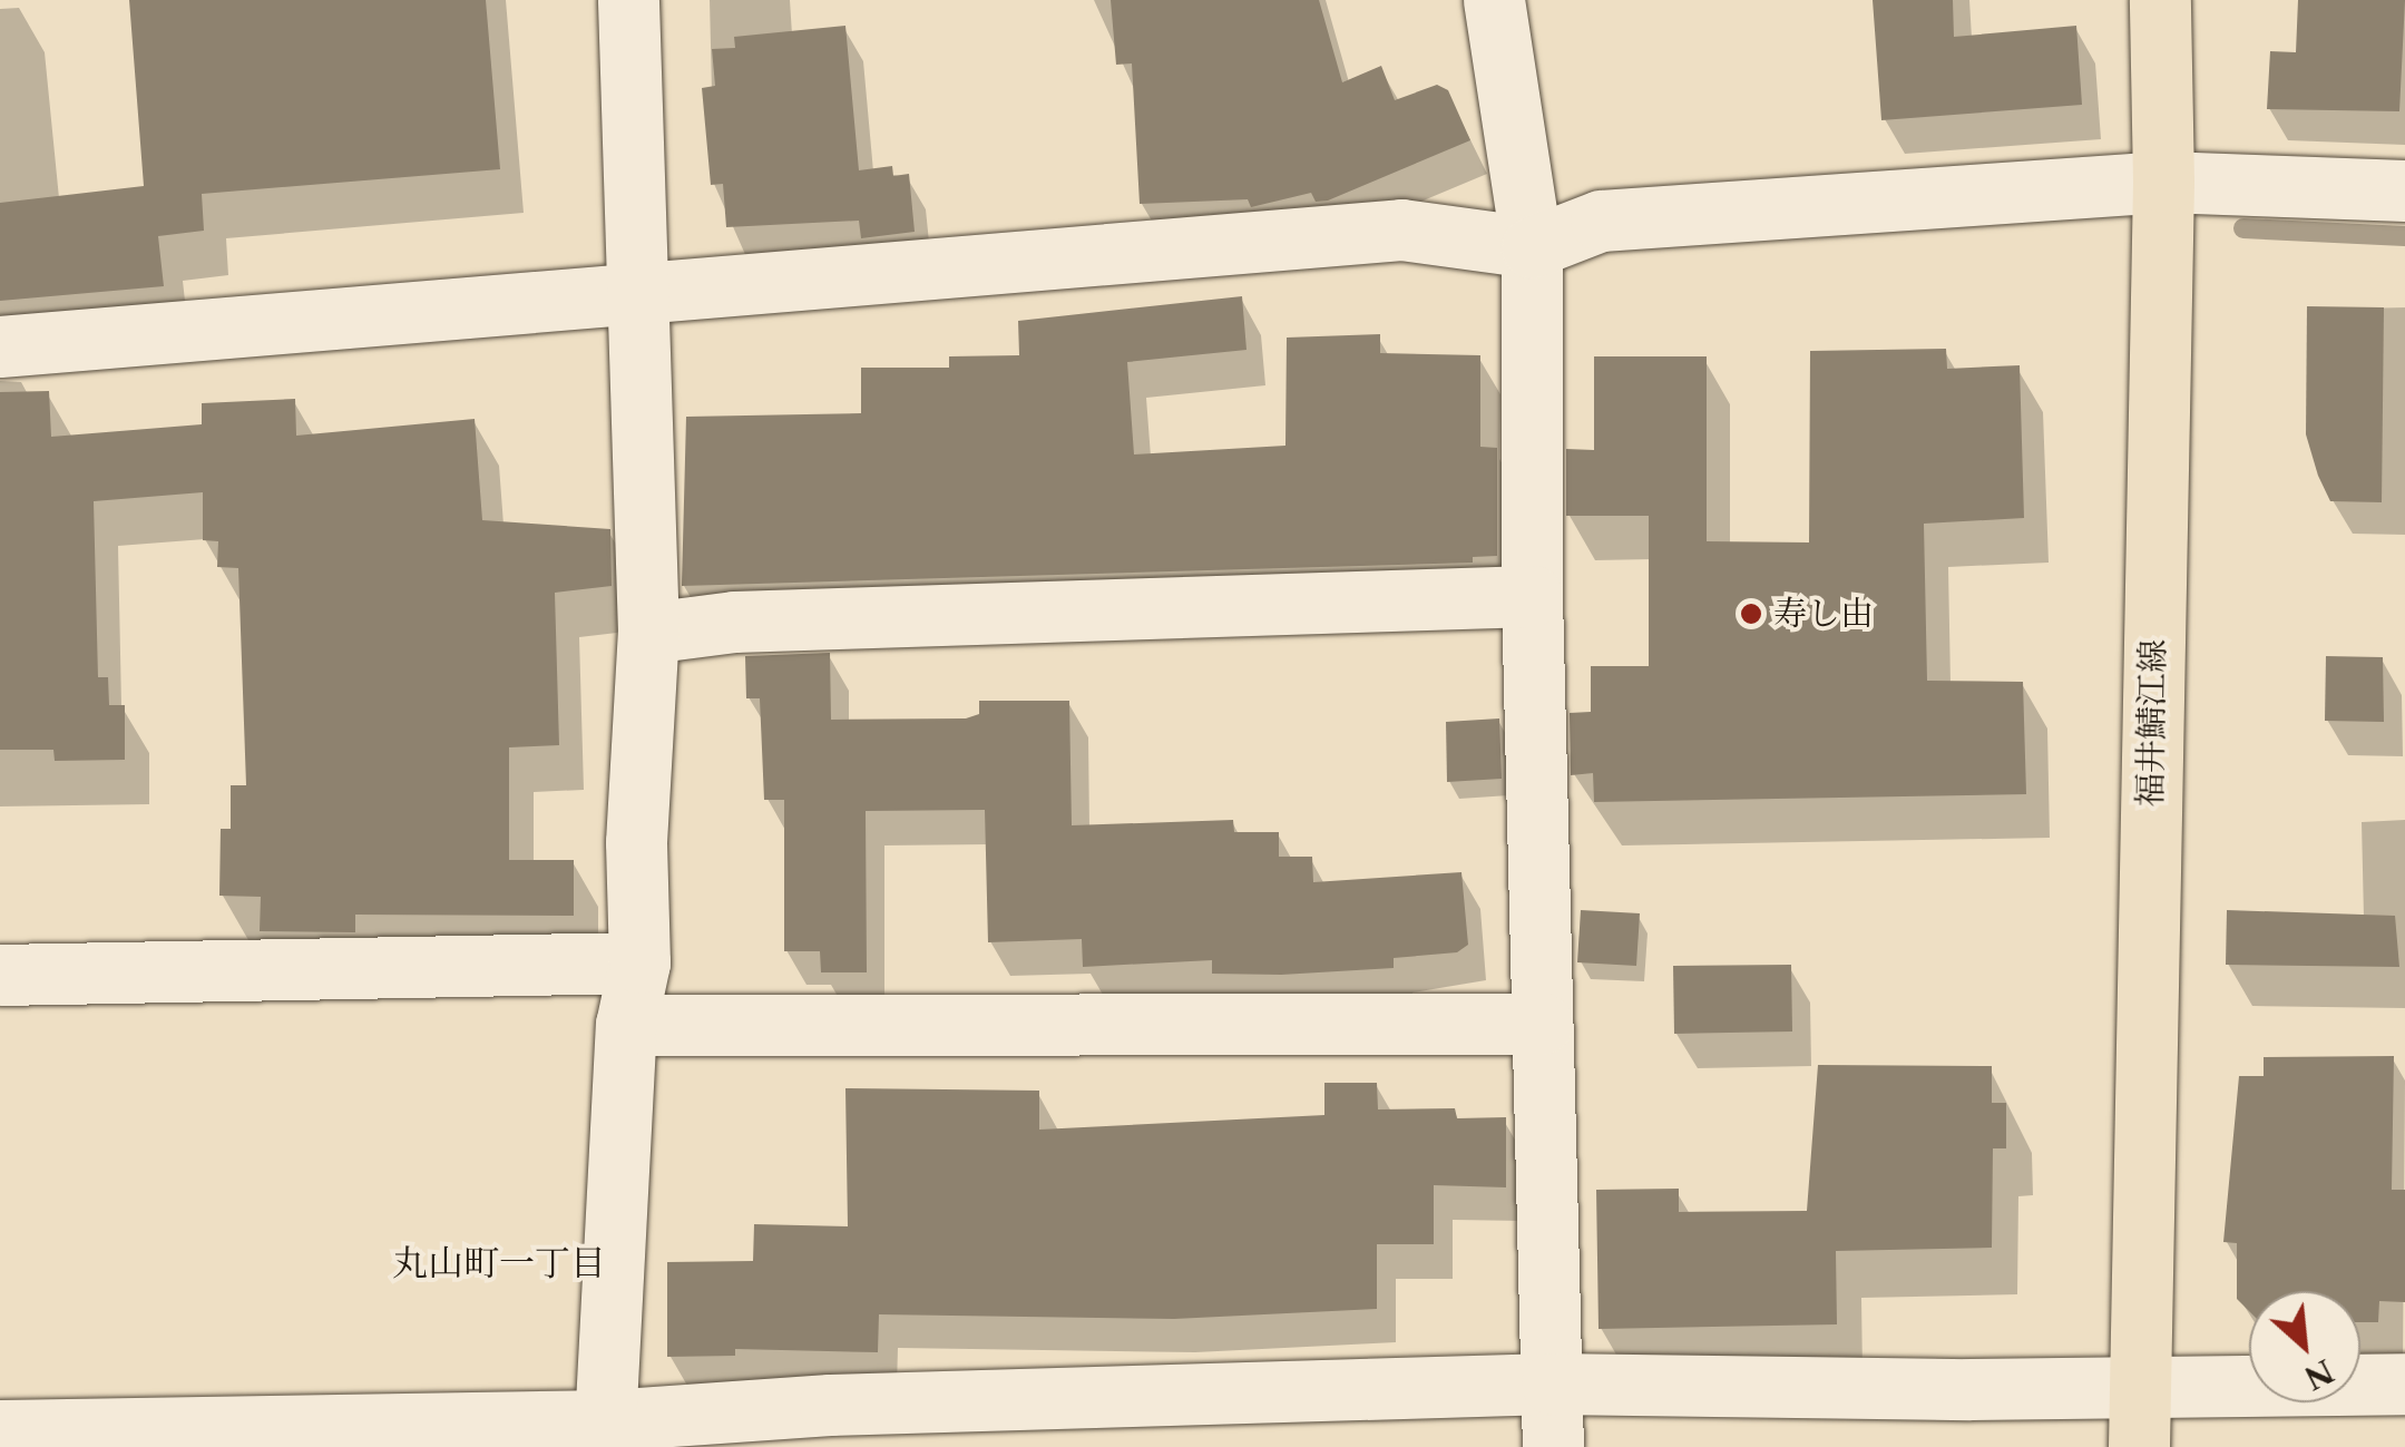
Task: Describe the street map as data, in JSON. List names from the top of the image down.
{
  "streets": {
    "main road": ["福井鯖江線"]
  },
  "districts": ["丸山町一丁目"],
  "places": ["寿し由"],
  "north": "bottom right"
}
